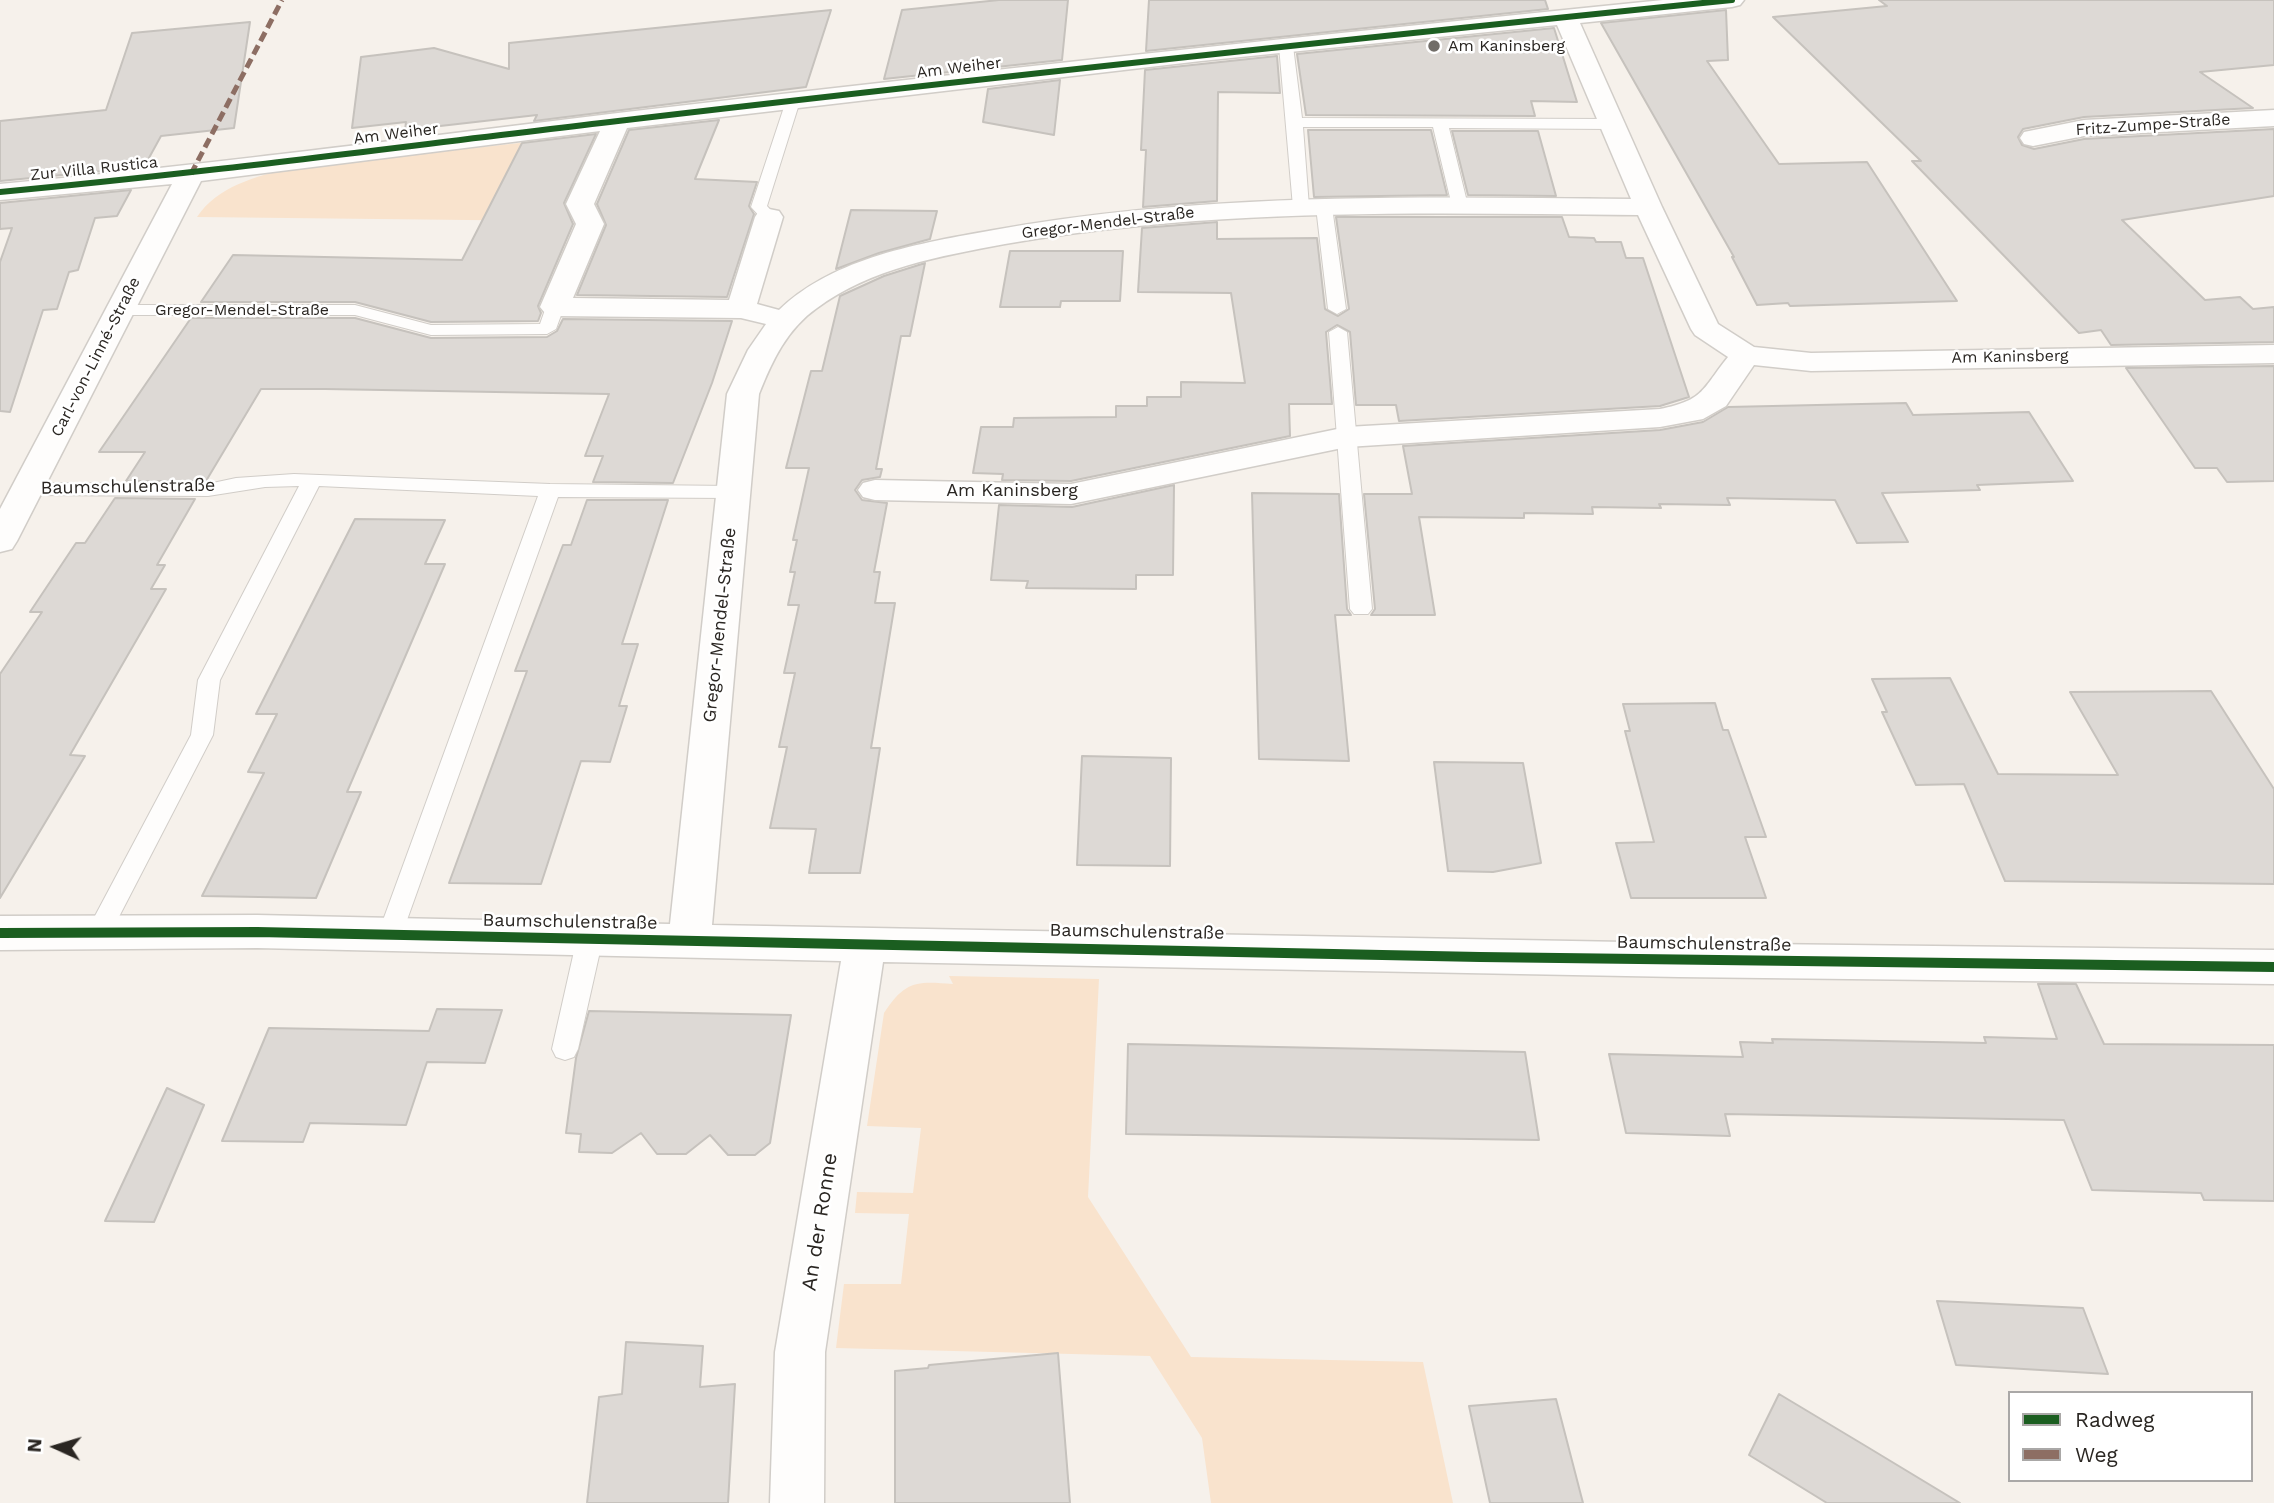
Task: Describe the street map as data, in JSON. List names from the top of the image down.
{
  "streets": {
    "street": [
      "Am Weiher",
      "Fritz-Zumpe-Straße",
      "Zur Villa Rustica",
      "Gregor-Mendel-Straße",
      "Carl-von-Linné-Straße",
      "Am Kaninsberg",
      "Baumschulenstraße",
      "An der Ronne"
    ]
  },
  "crossings": [
    ["Am Weiher", "Zur Villa Rustica"],
    ["Am Weiher", "Gregor-Mendel-Straße"],
    ["Am Weiher", "Carl-von-Linné-Straße"],
    ["Am Weiher", "Am Kaninsberg"],
    ["Zur Villa Rustica", "Carl-von-Linné-Straße"],
    ["Gregor-Mendel-Straße", "Carl-von-Linné-Straße"],
    ["Gregor-Mendel-Straße", "Am Kaninsberg"],
    ["Gregor-Mendel-Straße", "Baumschulenstraße"],
    ["Carl-von-Linné-Straße", "Baumschulenstraße"],
    ["Baumschulenstraße", "An der Ronne"]
  ],
  "places": ["Am Kaninsberg"],
  "legend": ["Radweg", "Weg"],
  "north": "left"
}
